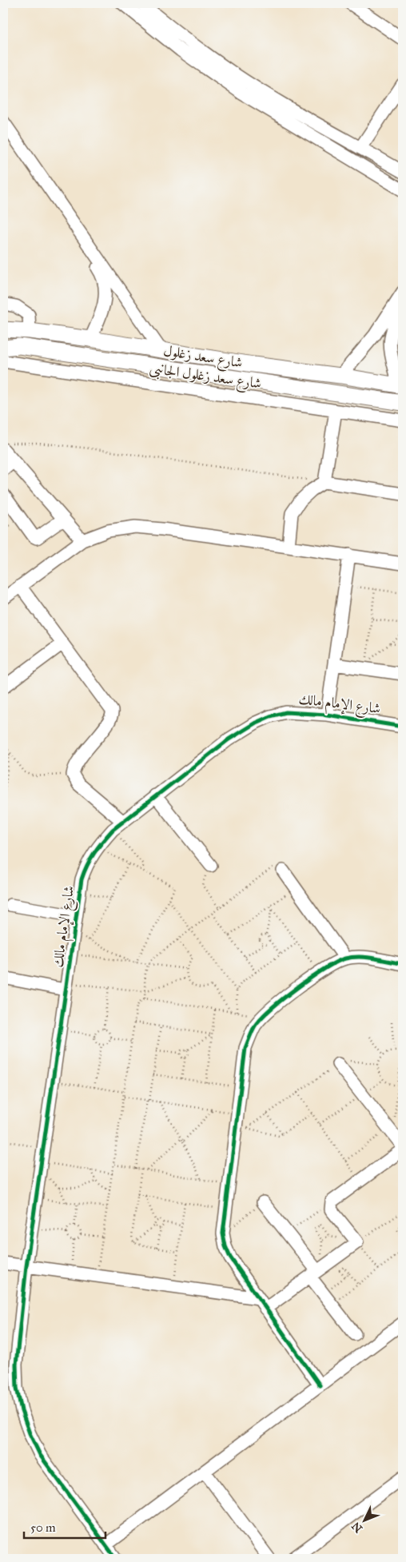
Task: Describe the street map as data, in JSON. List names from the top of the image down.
{
  "streets": {
    "main road": ["شارع سعد زغلول"],
    "street": ["شارع سعد زغلول الجانبى", "شارع الإمام مالك"]
  },
  "scale_bar": "50 m",
  "north": "bottom left"
}
